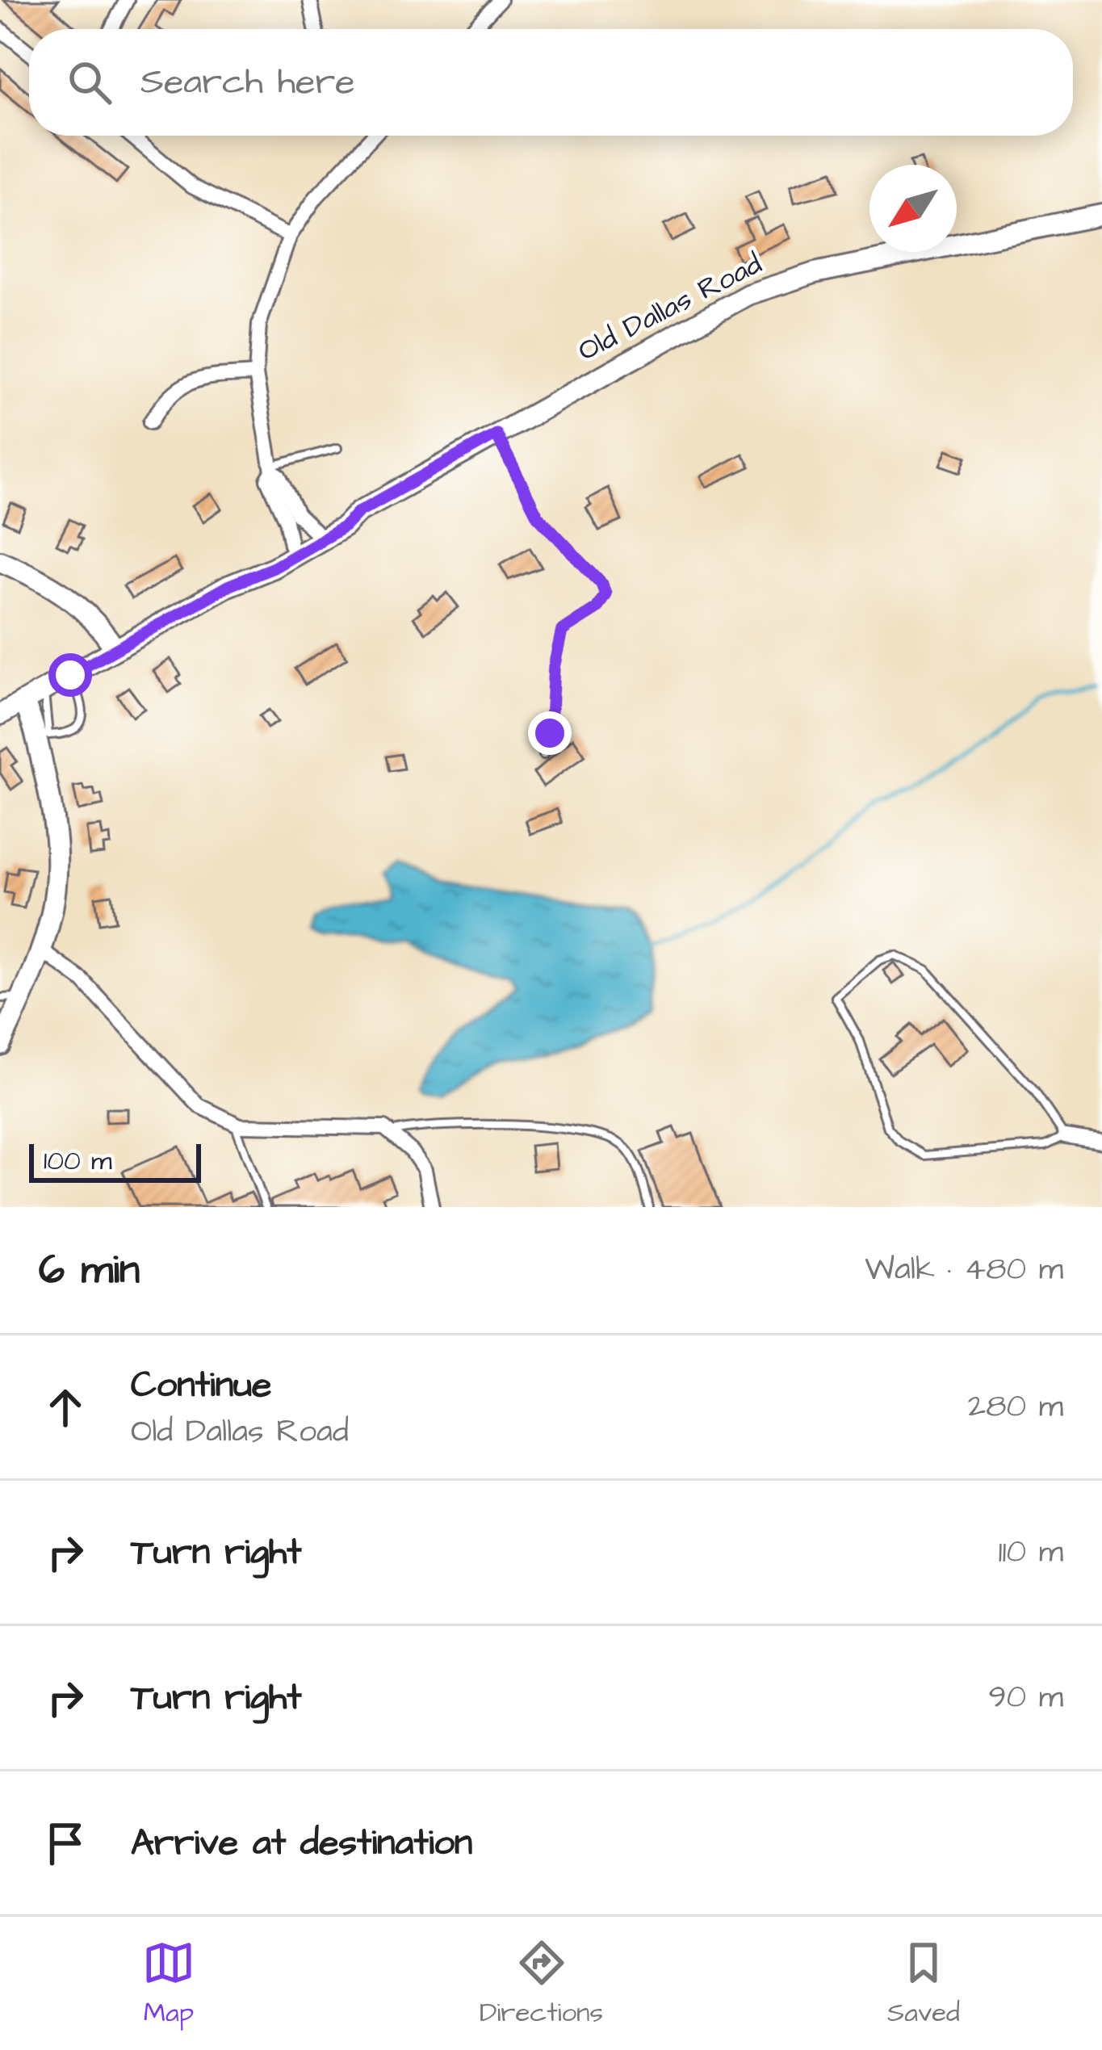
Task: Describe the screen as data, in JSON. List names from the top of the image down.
{
  "streets": {
    "main road": ["Old Dallas Road"]
  },
  "scale_bar": "100 m",
  "north": "bottom left",
  "page": {
    "search": "Search here",
    "scale": "100 m",
    "heading": ["6 min", "Walk · 480 m"],
    "list": [
      ["Continue", "Old Dallas Road", "280 m"],
      ["Turn right", "110 m"],
      ["Turn right", "90 m"],
      "Arrive at destination"
    ],
    "nav": ["Map", "Directions", "Saved"]
  }
}
